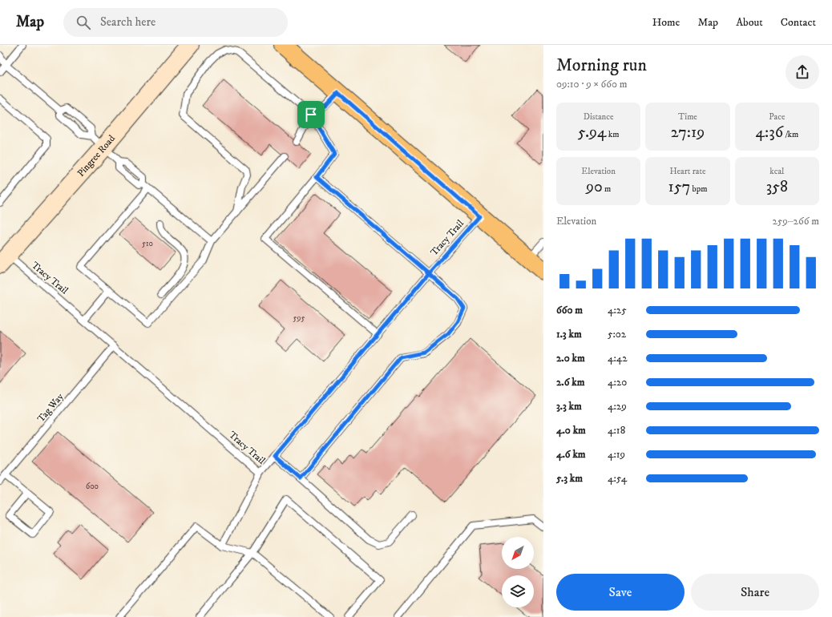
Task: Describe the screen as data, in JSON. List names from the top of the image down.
{
  "streets": {
    "street": ["Pingree Road"],
    "lane": ["Tracy Trail", "Tag Way"]
  },
  "crossings": [
    ["Pingree Road", "Tracy Trail"],
    ["Tracy Trail", "Tag Way"]
  ],
  "house_numbers": ["510", "595", "600"],
  "north": "bottom left",
  "page": {
    "header": "Map",
    "search": "Search here",
    "nav": [
      "Home",
      "Map",
      "About",
      "Contact"
    ],
    "heading": ["Morning run", "09:10 · 9 × 660 m"],
    "stats": [
      ["Distance", "5.94 km"],
      ["Time", "27:19"],
      ["Pace", "4:36 /km"],
      ["Elevation", "90 m"],
      ["Heart rate", "157 bpm"],
      ["kcal", "358"]
    ],
    "chart": ["Elevation", "259–266 m"],
    "list": [
      {
        "name": "660 m",
        "note": "4:25"
      },
      {
        "name": "1.3 km",
        "note": "5:02"
      },
      {
        "name": "2.0 km",
        "note": "4:42"
      },
      {
        "name": "2.6 km",
        "note": "4:20"
      },
      {
        "name": "3.3 km",
        "note": "4:29"
      },
      {
        "name": "4.0 km",
        "note": "4:18"
      },
      {
        "name": "4.6 km",
        "note": "4:19"
      },
      {
        "name": "5.3 km",
        "note": "4:54"
      }
    ],
    "buttons": ["Save", "Share"]
  }
}
